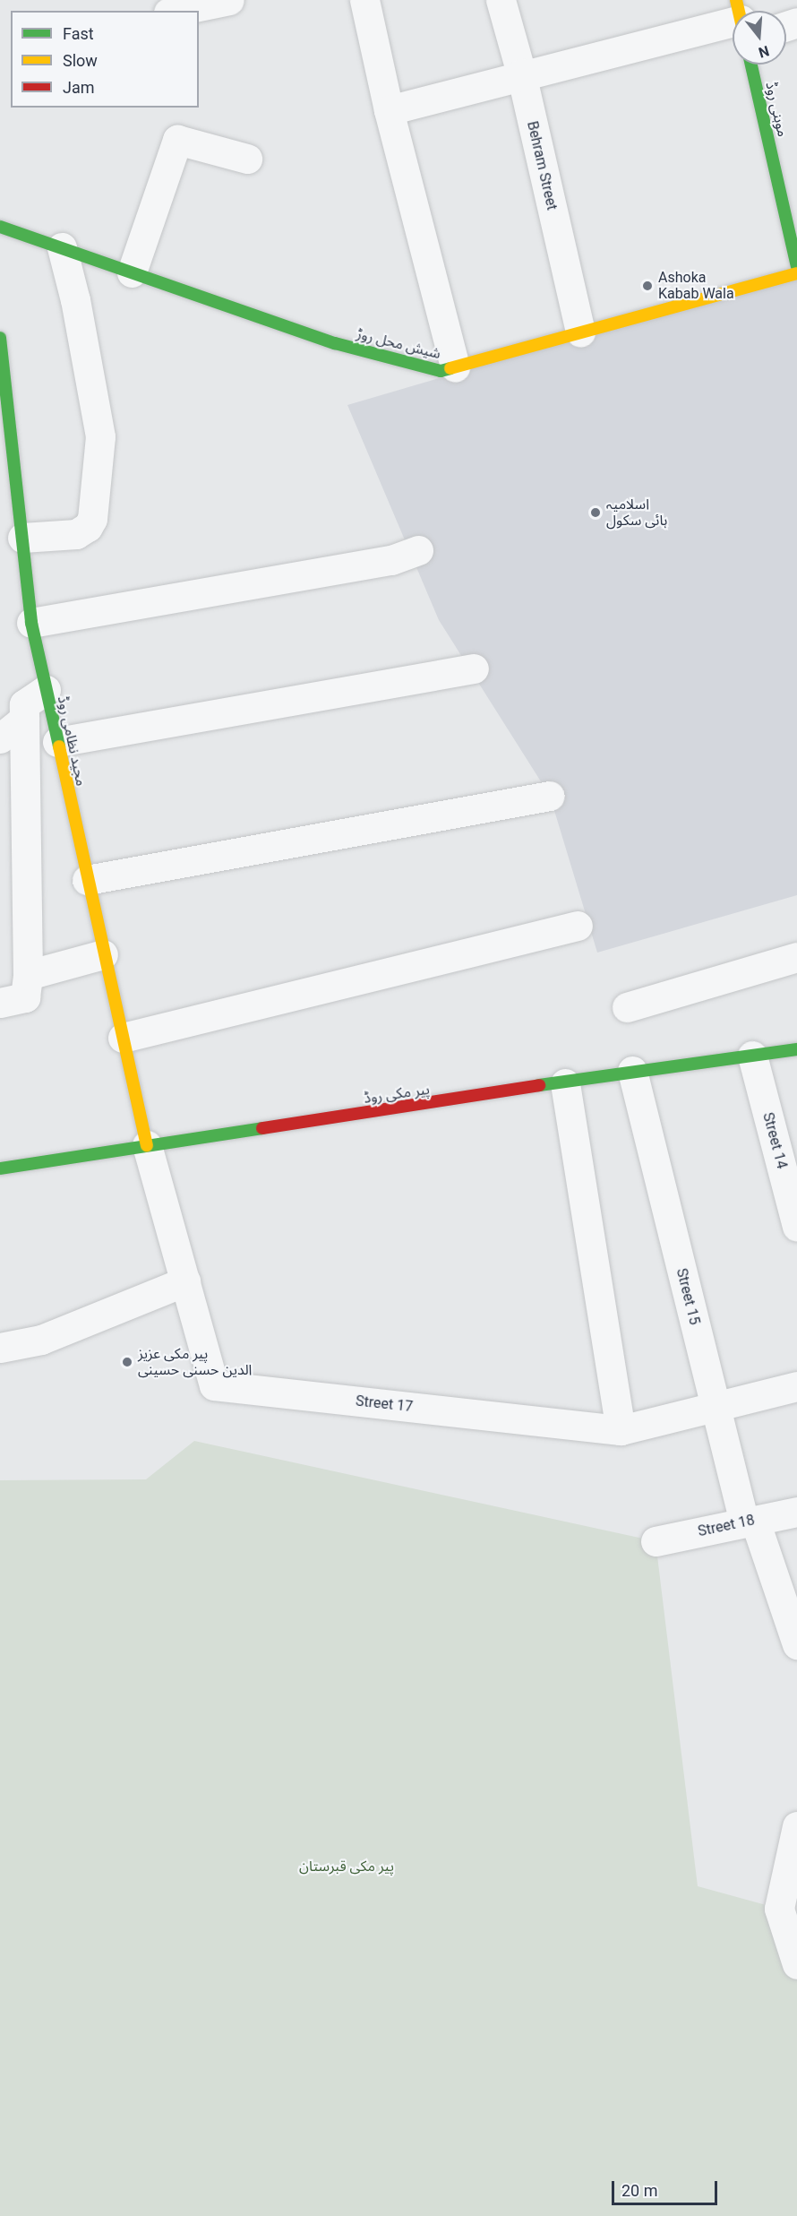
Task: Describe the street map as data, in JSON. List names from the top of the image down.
{
  "streets": {
    "street": [
      "موہنی روڈ",
      "Behram Street",
      "شیش محل روڑ",
      "مجید نظامی روڈ",
      "پیر مکی روڈ",
      "Street 14",
      "Street 15",
      "Street 17",
      "Street 18"
    ]
  },
  "crossings": [
    ["Behram Street", "شیش محل روڑ"],
    ["مجید نظامی روڈ", "پیر مکی روڈ"],
    ["مجید نظامی روڈ", "Street 17"],
    ["پیر مکی روڈ", "Street 14"],
    ["پیر مکی روڈ", "Street 15"],
    ["پیر مکی روڈ", "Street 17"],
    ["Street 15", "Street 17"],
    ["Street 15", "Street 18"]
  ],
  "parks": ["پیر مکی قبرستان"],
  "places": ["Ashoka Kabab Wala", "اسلامیہ ہائی سکول", "پیر مکی عزیز الدین حسنی حسینی"],
  "legend": ["Fast", "Slow", "Jam"],
  "scale_bar": "20 m",
  "north": "bottom"
}
